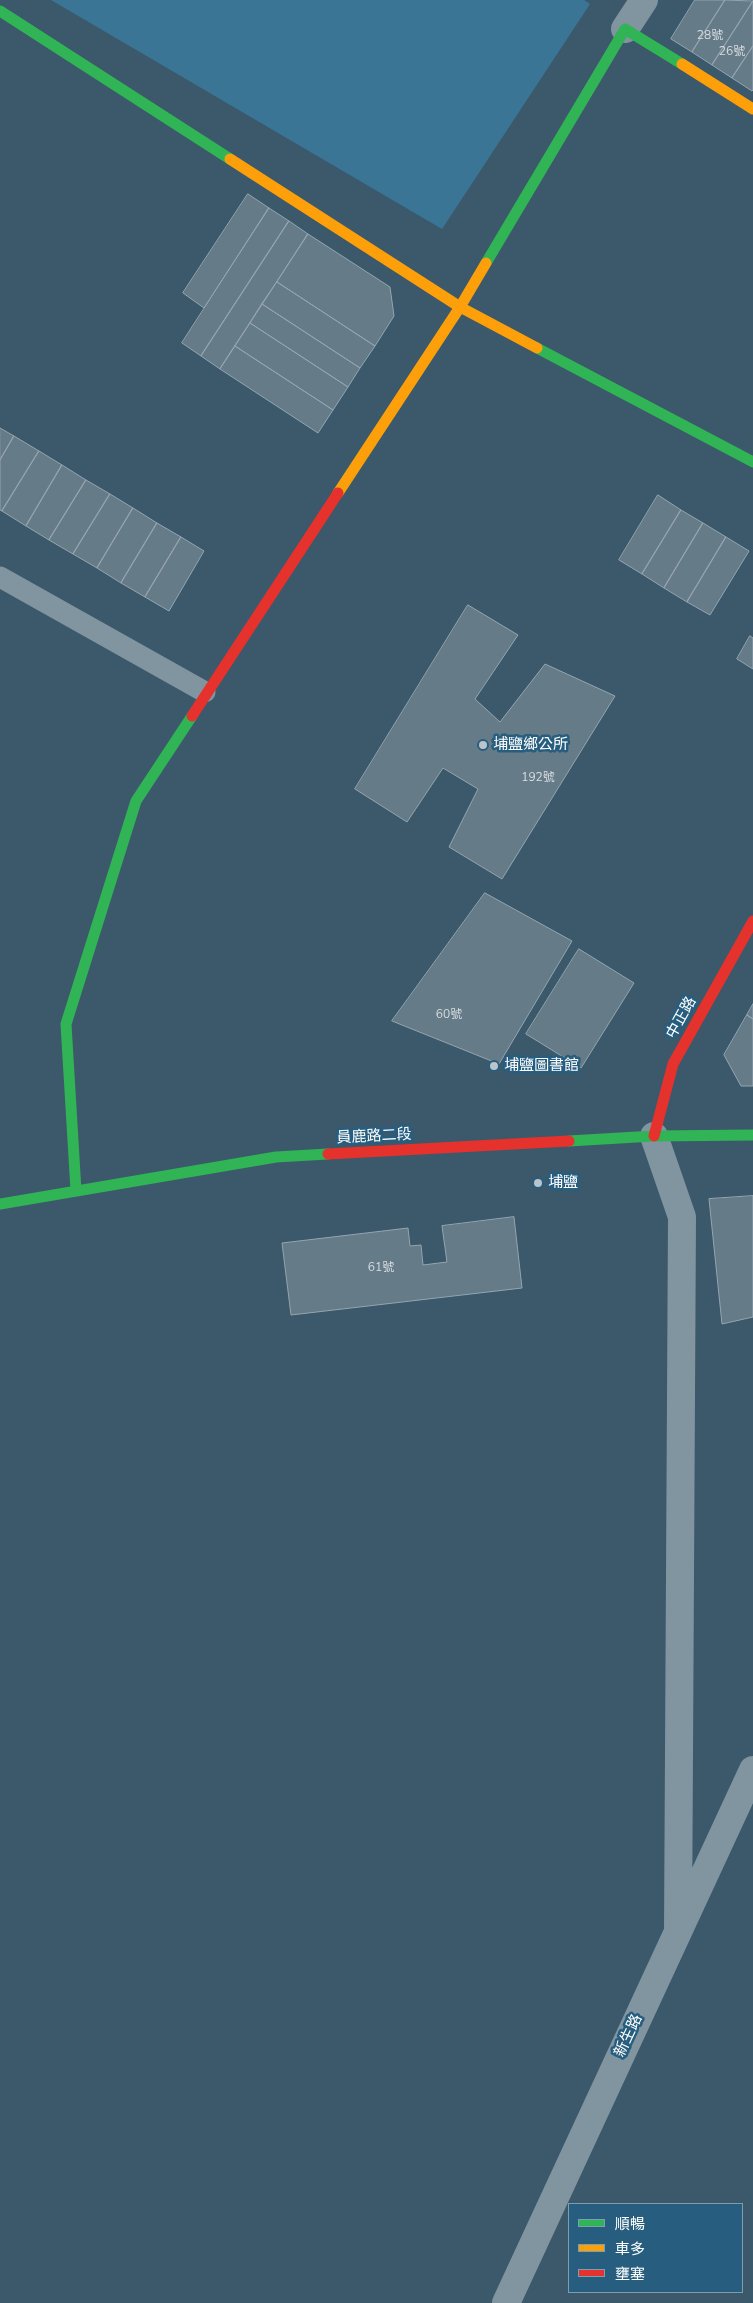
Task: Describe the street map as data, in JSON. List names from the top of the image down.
{
  "streets": {
    "street": ["中正路", "員鹿路二段", "新生路"]
  },
  "crossings": [
    ["中正路", "員鹿路二段"]
  ],
  "places": ["埔鹽鄉公所", "埔鹽圖書館", "埔鹽"],
  "house_numbers": [
    "28號",
    "26號",
    "192號",
    "60號",
    "61號"
  ],
  "legend": ["順暢", "車多", "壅塞"]
}
